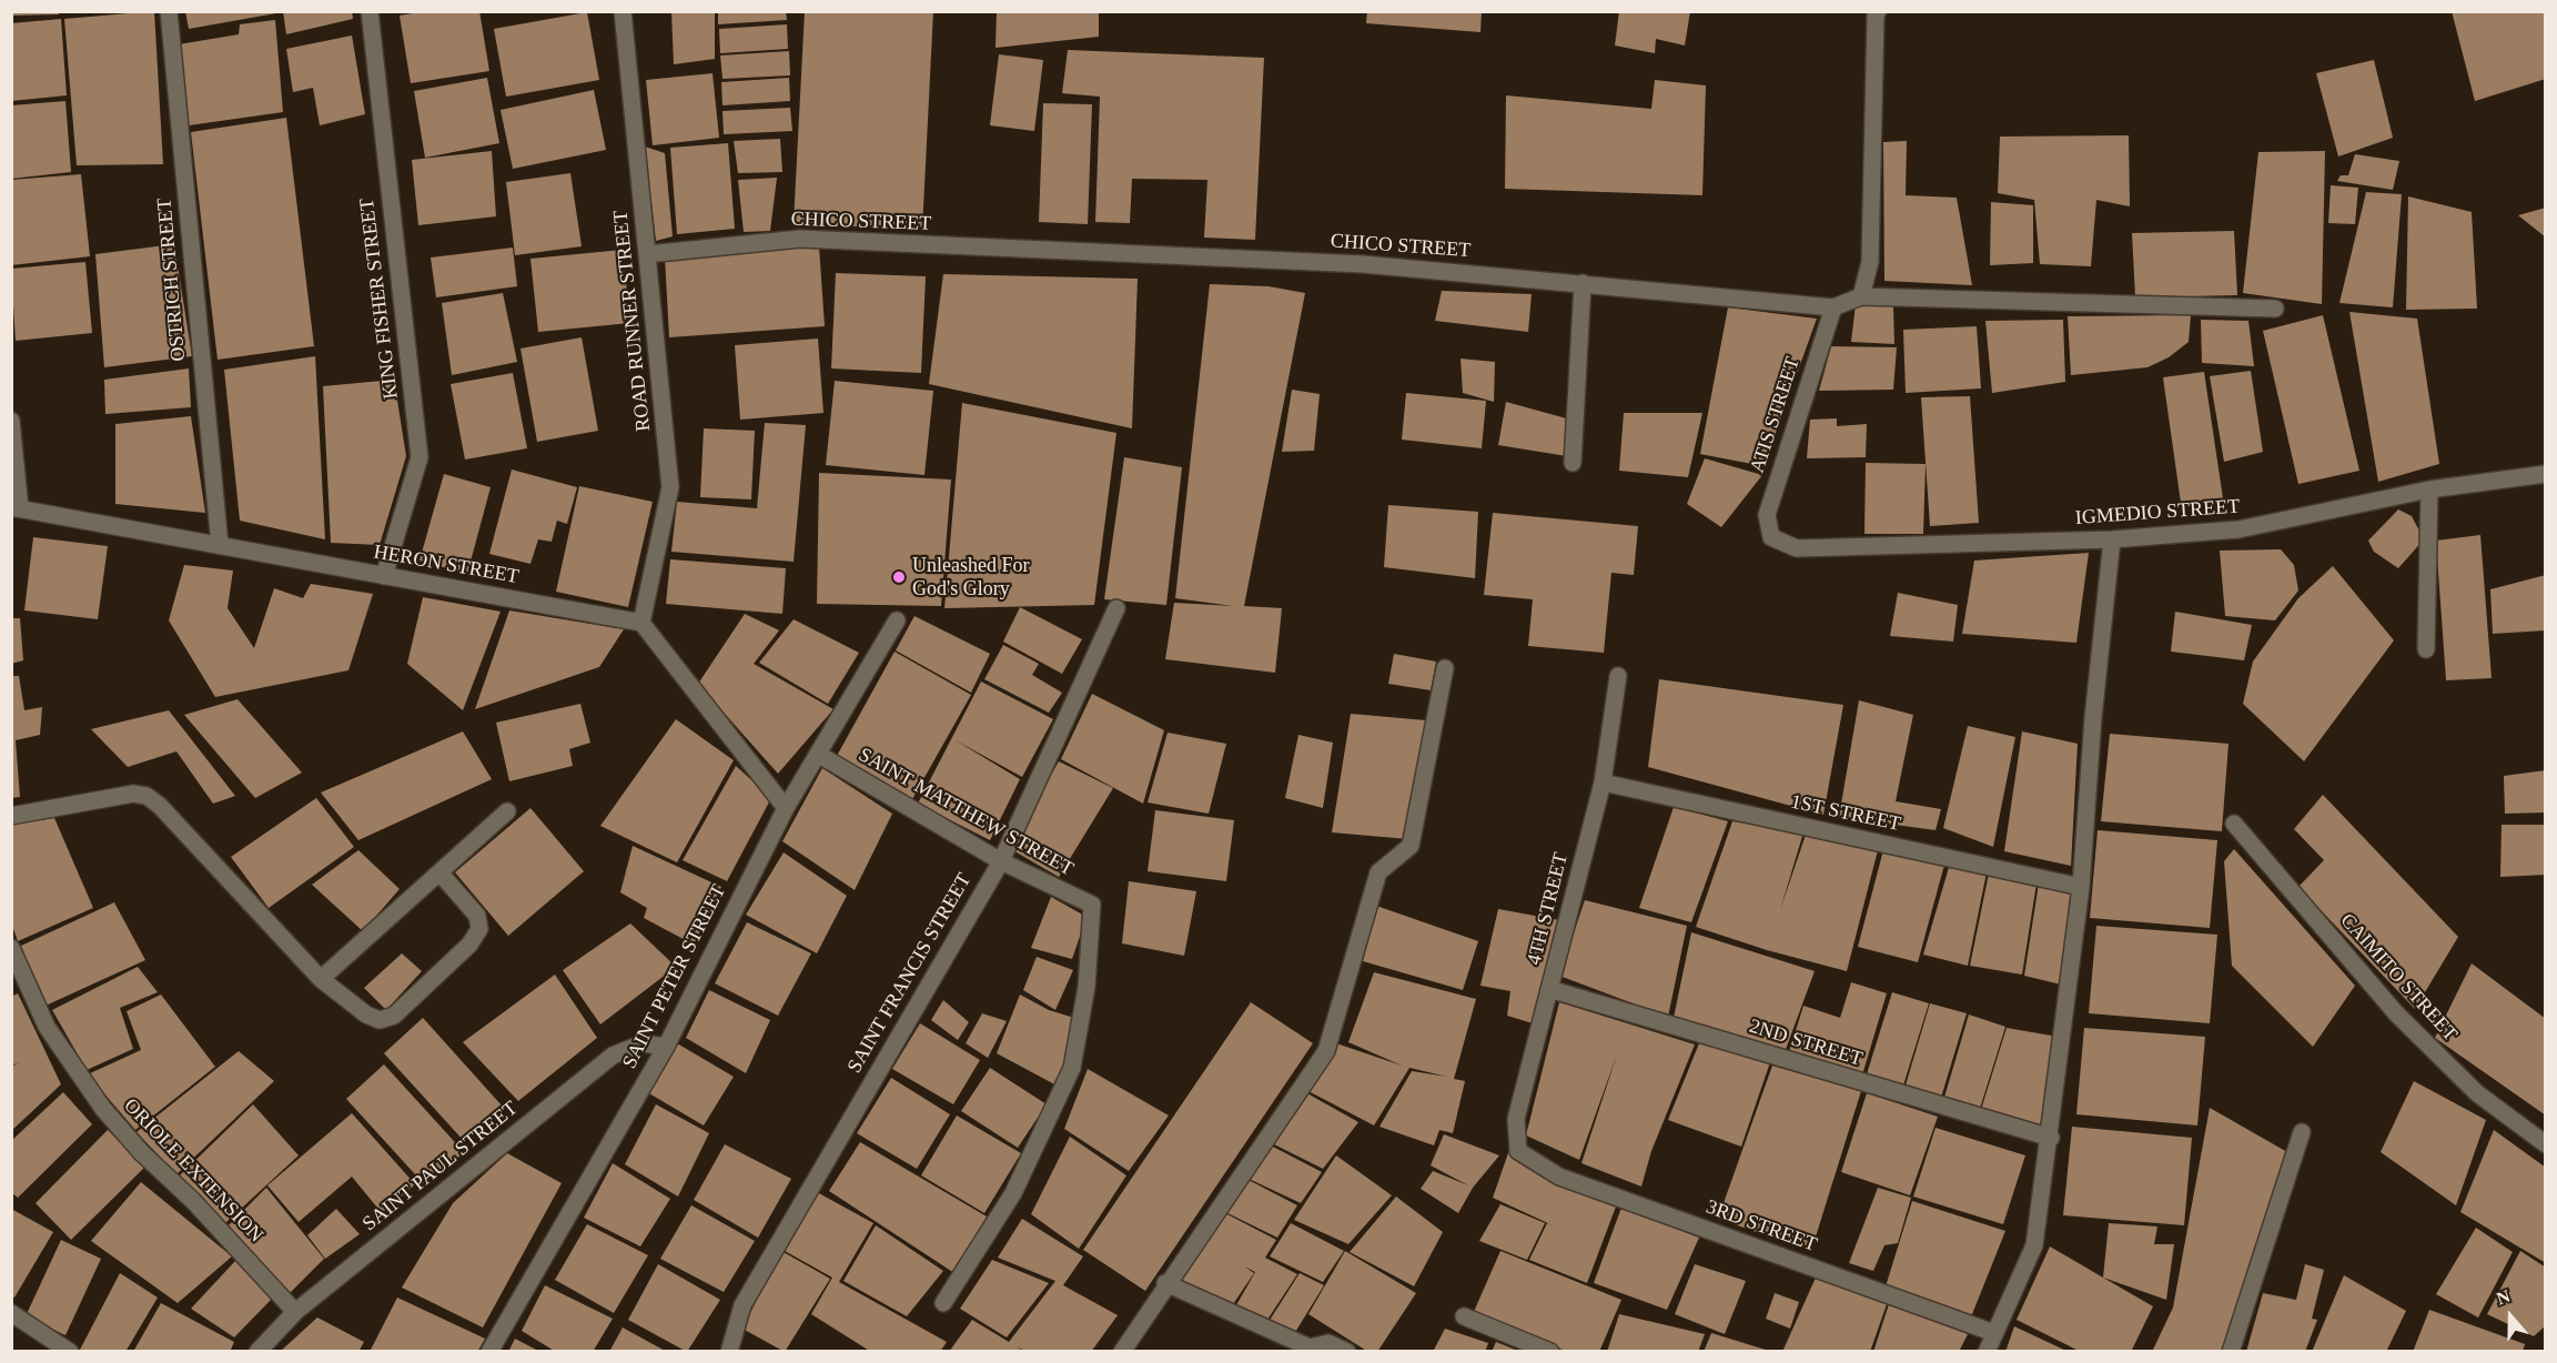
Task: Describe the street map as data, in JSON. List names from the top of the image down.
{
  "streets": {
    "street": [
      "CHICO STREET",
      "OSTRICH STREET",
      "KING FISHER STREET",
      "ROAD RUNNER STREET",
      "ATIS STREET",
      "IGMEDIO STREET",
      "HERON STREET",
      "SAINT MATTHEW STREET",
      "1ST STREET",
      "4TH STREET",
      "SAINT FRANCIS STREET",
      "SAINT PETER STREET",
      "CAIMITO STREET",
      "2ND STREET",
      "SAINT PAUL STREET",
      "ORIOLE EXTENSION",
      "3RD STREET"
    ]
  },
  "crossings": [
    ["CHICO STREET", "ROAD RUNNER STREET"],
    ["CHICO STREET", "ATIS STREET"],
    ["OSTRICH STREET", "HERON STREET"],
    ["KING FISHER STREET", "HERON STREET"],
    ["ROAD RUNNER STREET", "HERON STREET"],
    ["ATIS STREET", "IGMEDIO STREET"],
    ["SAINT MATTHEW STREET", "SAINT FRANCIS STREET"],
    ["SAINT MATTHEW STREET", "SAINT PETER STREET"],
    ["1ST STREET", "4TH STREET"],
    ["4TH STREET", "2ND STREET"],
    ["4TH STREET", "3RD STREET"],
    ["SAINT PETER STREET", "SAINT PAUL STREET"],
    ["SAINT PAUL STREET", "ORIOLE EXTENSION"]
  ],
  "places": ["Unleashed For God's Glory"],
  "north": "top"
}
